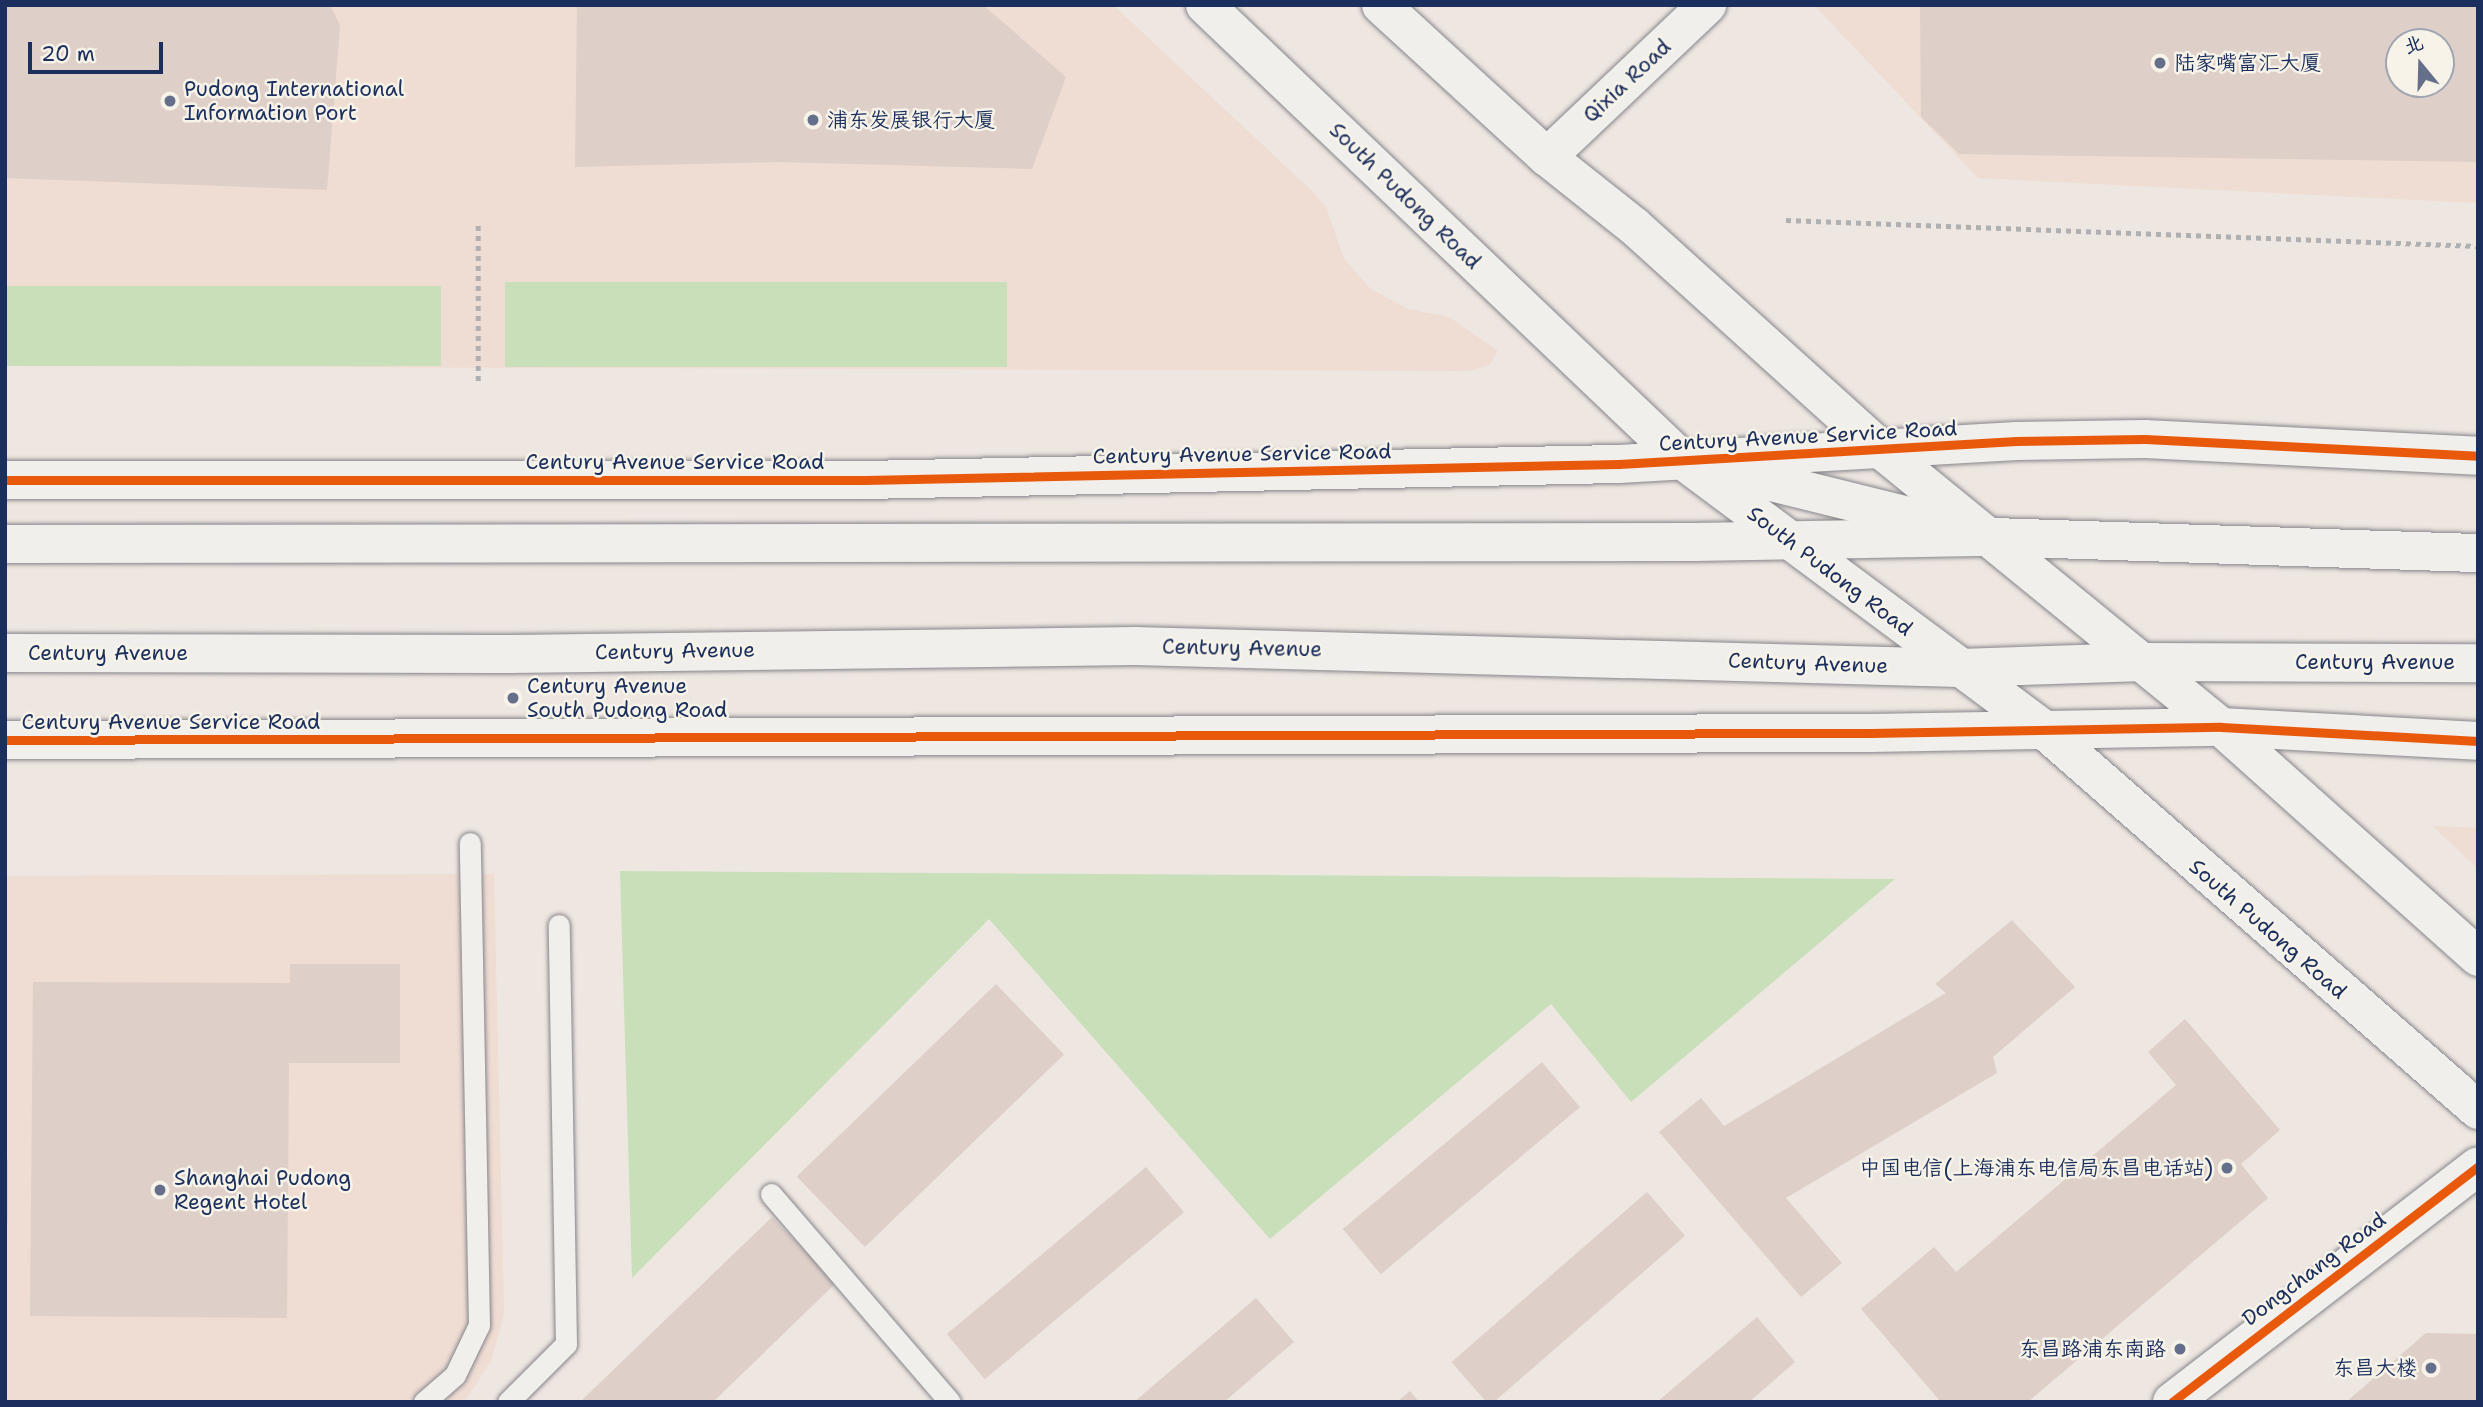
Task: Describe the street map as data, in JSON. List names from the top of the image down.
{
  "streets": {
    "main road": [
      "Qixia Road",
      "South Pudong Road",
      "Century Avenue Service Road",
      "Century Avenue",
      "Dongchang Road"
    ]
  },
  "crossings": [
    ["South Pudong Road", "Century Avenue Service Road"],
    ["South Pudong Road", "Century Avenue"]
  ],
  "places": [
    "陆家嘴富汇大厦",
    "Pudong International Information Port",
    "浦东发展银行大厦",
    "Century Avenue South Pudong Road",
    "中国电信(上海浦东电信局东昌电话站)",
    "Shanghai Pudong Regent Hotel",
    "东昌路浦东南路",
    "东昌大楼"
  ],
  "scale_bar": "20 m",
  "north": "top"
}
